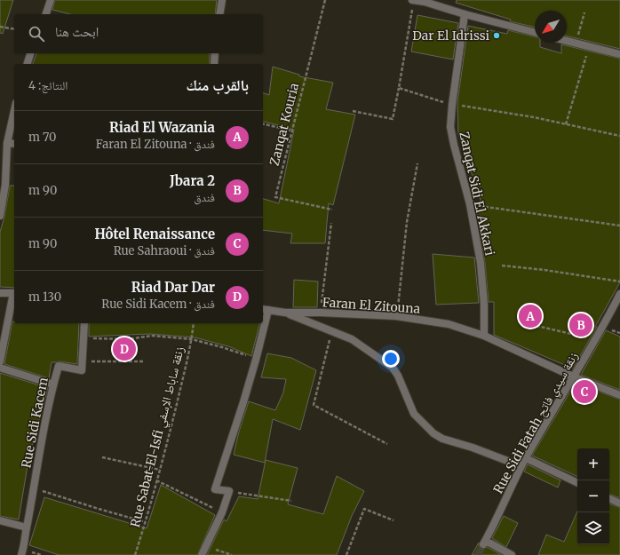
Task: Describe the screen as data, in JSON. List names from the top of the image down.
{
  "streets": {
    "street": [
      "Zanqat Sidi El Akkari",
      "Faran El Zitouna",
      "Rue Sidi Kacem",
      "Rue Sidi Fatah زنقة سيدي فاتح"
    ],
    "path": ["Zanqat Kouria", "Rue Sabat-El-Isfi زنقة ساباط الإسفي"]
  },
  "crossings": [
    ["Zanqat Sidi El Akkari", "Faran El Zitouna"],
    ["Faran El Zitouna", "Rue Sidi Fatah زنقة سيدي فاتح"]
  ],
  "places": ["Dar El Idrissi"],
  "north": "bottom left",
  "page": {
    "search": "ابحث هنا",
    "heading": ["بالقرب منك", "النتائج: 4"],
    "list": [
      {
        "mark": "A",
        "name": "Riad El Wazania",
        "note": "فندق · Faran El Zitouna",
        "value": "70 m"
      },
      {
        "mark": "B",
        "name": "Jbara 2",
        "note": "فندق",
        "value": "90 m"
      },
      {
        "mark": "C",
        "name": "Hôtel Renaissance",
        "note": "فندق · Rue Sahraoui",
        "value": "90 m"
      },
      {
        "mark": "D",
        "name": "Riad Dar Dar",
        "note": "فندق · Rue Sidi Kacem",
        "value": "130 m"
      }
    ],
    "pins": [
      "A",
      "B",
      "D",
      "C"
    ],
    "map_buttons": ["+", "−"]
  }
}
